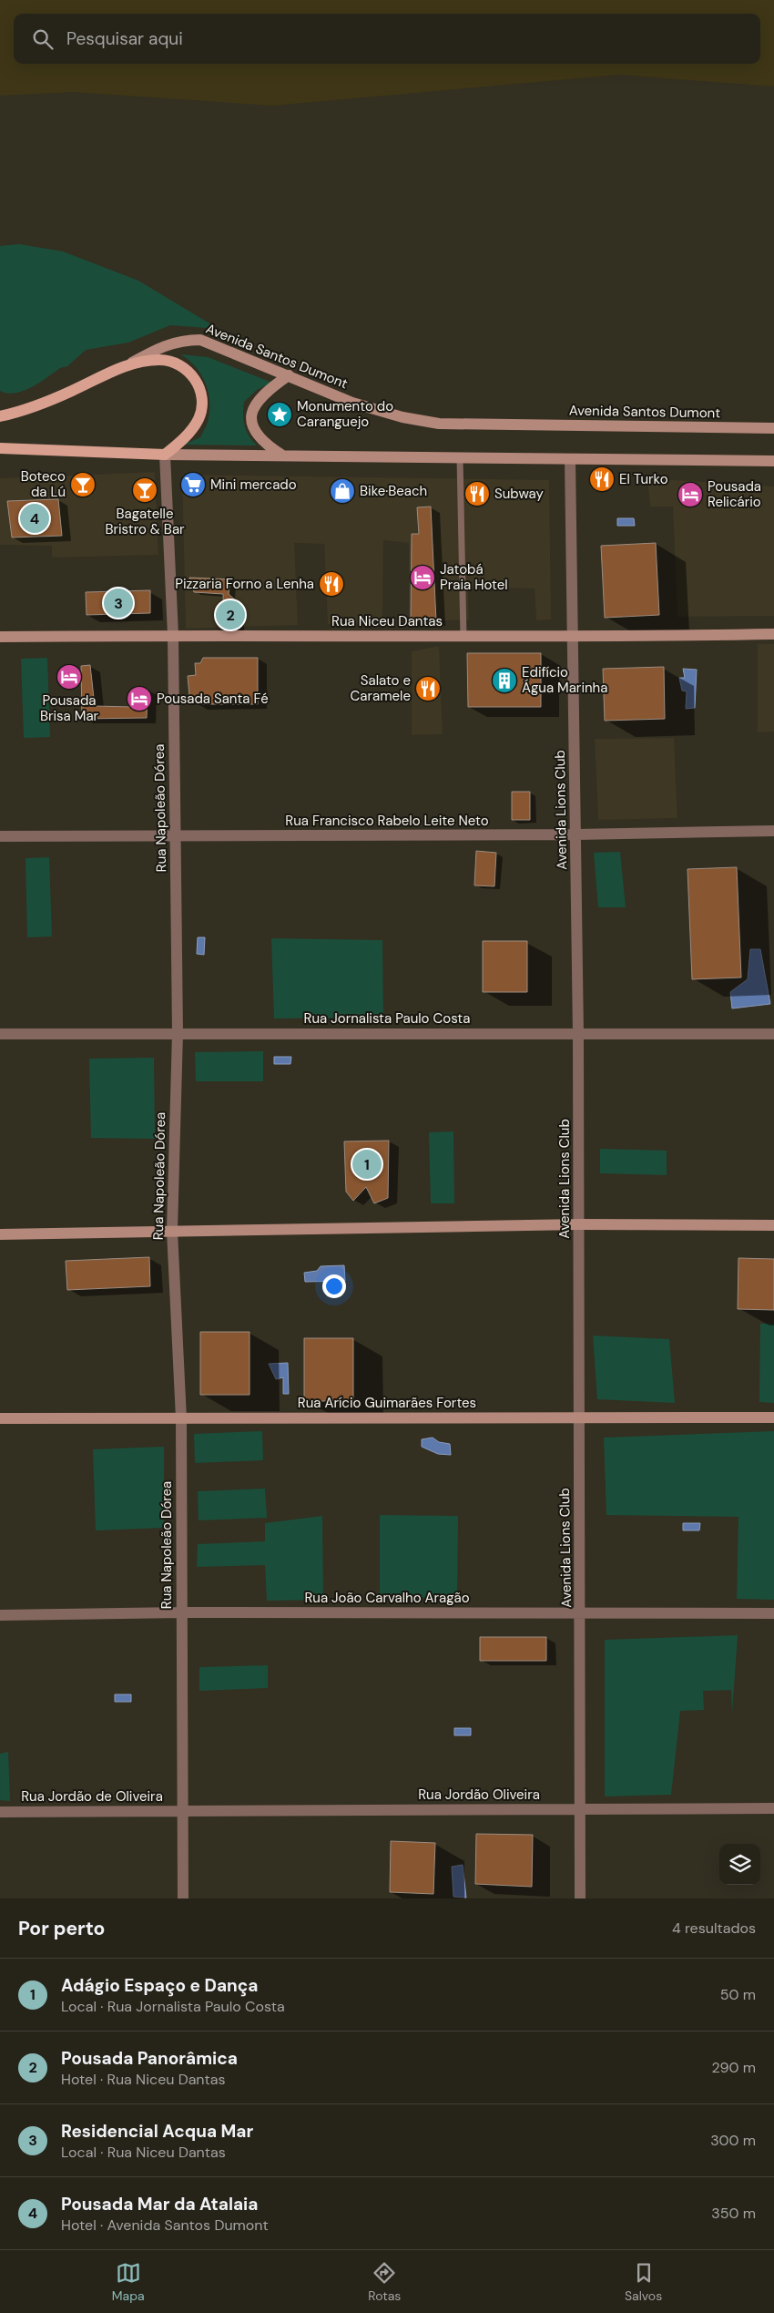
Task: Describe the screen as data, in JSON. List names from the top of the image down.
{
  "streets": {
    "main road": ["Avenida Santos Dumont"],
    "street": [
      "Rua Niceu Dantas",
      "Rua Napoleão Dórea",
      "Avenida Lions Club",
      "Rua Francisco Rabelo Leite Neto",
      "Rua Jornalista Paulo Costa",
      "Rua Arício Guimarães Fortes",
      "Rua João Carvalho Aragão",
      "Rua Jordão Oliveira",
      "Rua Jordão de Oliveira"
    ]
  },
  "crossings": [
    ["Rua Niceu Dantas", "Rua Napoleão Dórea"],
    ["Rua Niceu Dantas", "Avenida Lions Club"],
    ["Rua Napoleão Dórea", "Rua Francisco Rabelo Leite Neto"],
    ["Rua Napoleão Dórea", "Rua Jornalista Paulo Costa"],
    ["Rua Napoleão Dórea", "Rua Arício Guimarães Fortes"],
    ["Rua Napoleão Dórea", "Rua João Carvalho Aragão"],
    ["Rua Napoleão Dórea", "Rua Jordão Oliveira"],
    ["Rua Napoleão Dórea", "Rua Jordão de Oliveira"],
    ["Avenida Lions Club", "Rua Francisco Rabelo Leite Neto"],
    ["Avenida Lions Club", "Rua Jornalista Paulo Costa"],
    ["Avenida Lions Club", "Rua Arício Guimarães Fortes"],
    ["Avenida Lions Club", "Rua João Carvalho Aragão"],
    ["Avenida Lions Club", "Rua Jordão Oliveira"],
    ["Rua Jordão Oliveira", "Rua Jordão de Oliveira"]
  ],
  "places": {
    "place": ["Monumento do Caranguejo"],
    "restaurant": [
      "El Turko",
      "Subway",
      "Pizzaria Forno a Lenha",
      "Salato e Caramele"
    ],
    "bar": ["Boteco da Lú", "Bagatelle Bristro & Bar"],
    "supermarket": ["Mini mercado"],
    "shop": ["Bike·Beach"],
    "hotel": [
      "Pousada Relicário",
      "Jatobá Praia Hotel",
      "Pousada Brisa Mar",
      "Pousada Santa Fé"
    ],
    "building": ["Edifício Água Marinha"]
  },
  "page": {
    "search": "Pesquisar aqui",
    "pins": [
      "4",
      "3",
      "2",
      "1"
    ],
    "heading": ["Por perto", "4 resultados"],
    "list": [
      {
        "mark": "1",
        "name": "Adágio Espaço e Dança",
        "note": "Local · Rua Jornalista Paulo Costa",
        "value": "50 m"
      },
      {
        "mark": "2",
        "name": "Pousada Panorâmica",
        "note": "Hotel · Rua Niceu Dantas",
        "value": "290 m"
      },
      {
        "mark": "3",
        "name": "Residencial Acqua Mar",
        "note": "Local · Rua Niceu Dantas",
        "value": "300 m"
      },
      {
        "mark": "4",
        "name": "Pousada Mar da Atalaia",
        "note": "Hotel · Avenida Santos Dumont",
        "value": "350 m"
      }
    ],
    "nav": ["Mapa", "Rotas", "Salvos"]
  }
}
